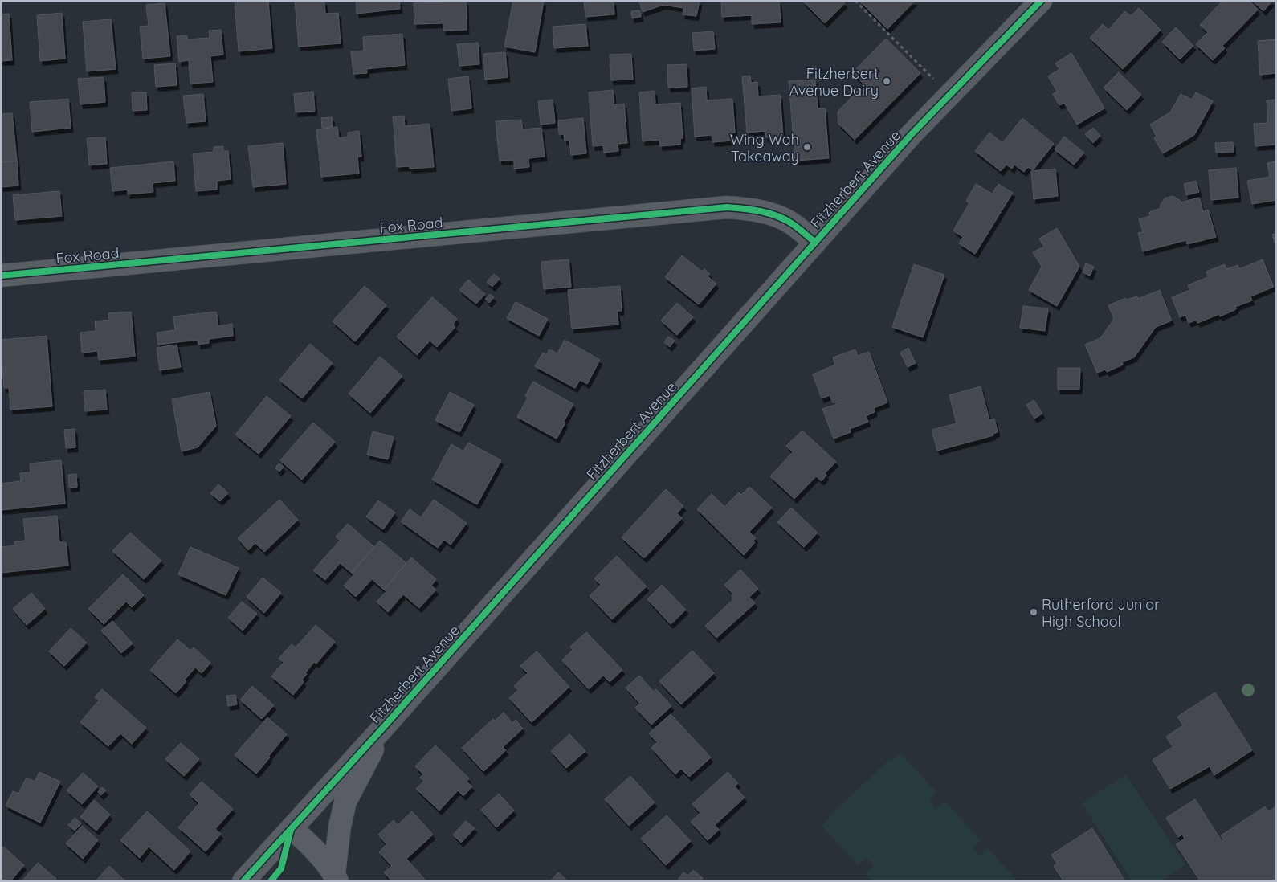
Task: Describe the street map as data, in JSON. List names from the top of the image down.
{
  "streets": {
    "main road": ["Fitzherbert Avenue", "Fox Road"]
  },
  "crossings": [
    ["Fitzherbert Avenue", "Fox Road"]
  ],
  "places": ["Fitzherbert Avenue Dairy", "Wing Wah Takeaway", "Rutherford Junior High School"]
}
